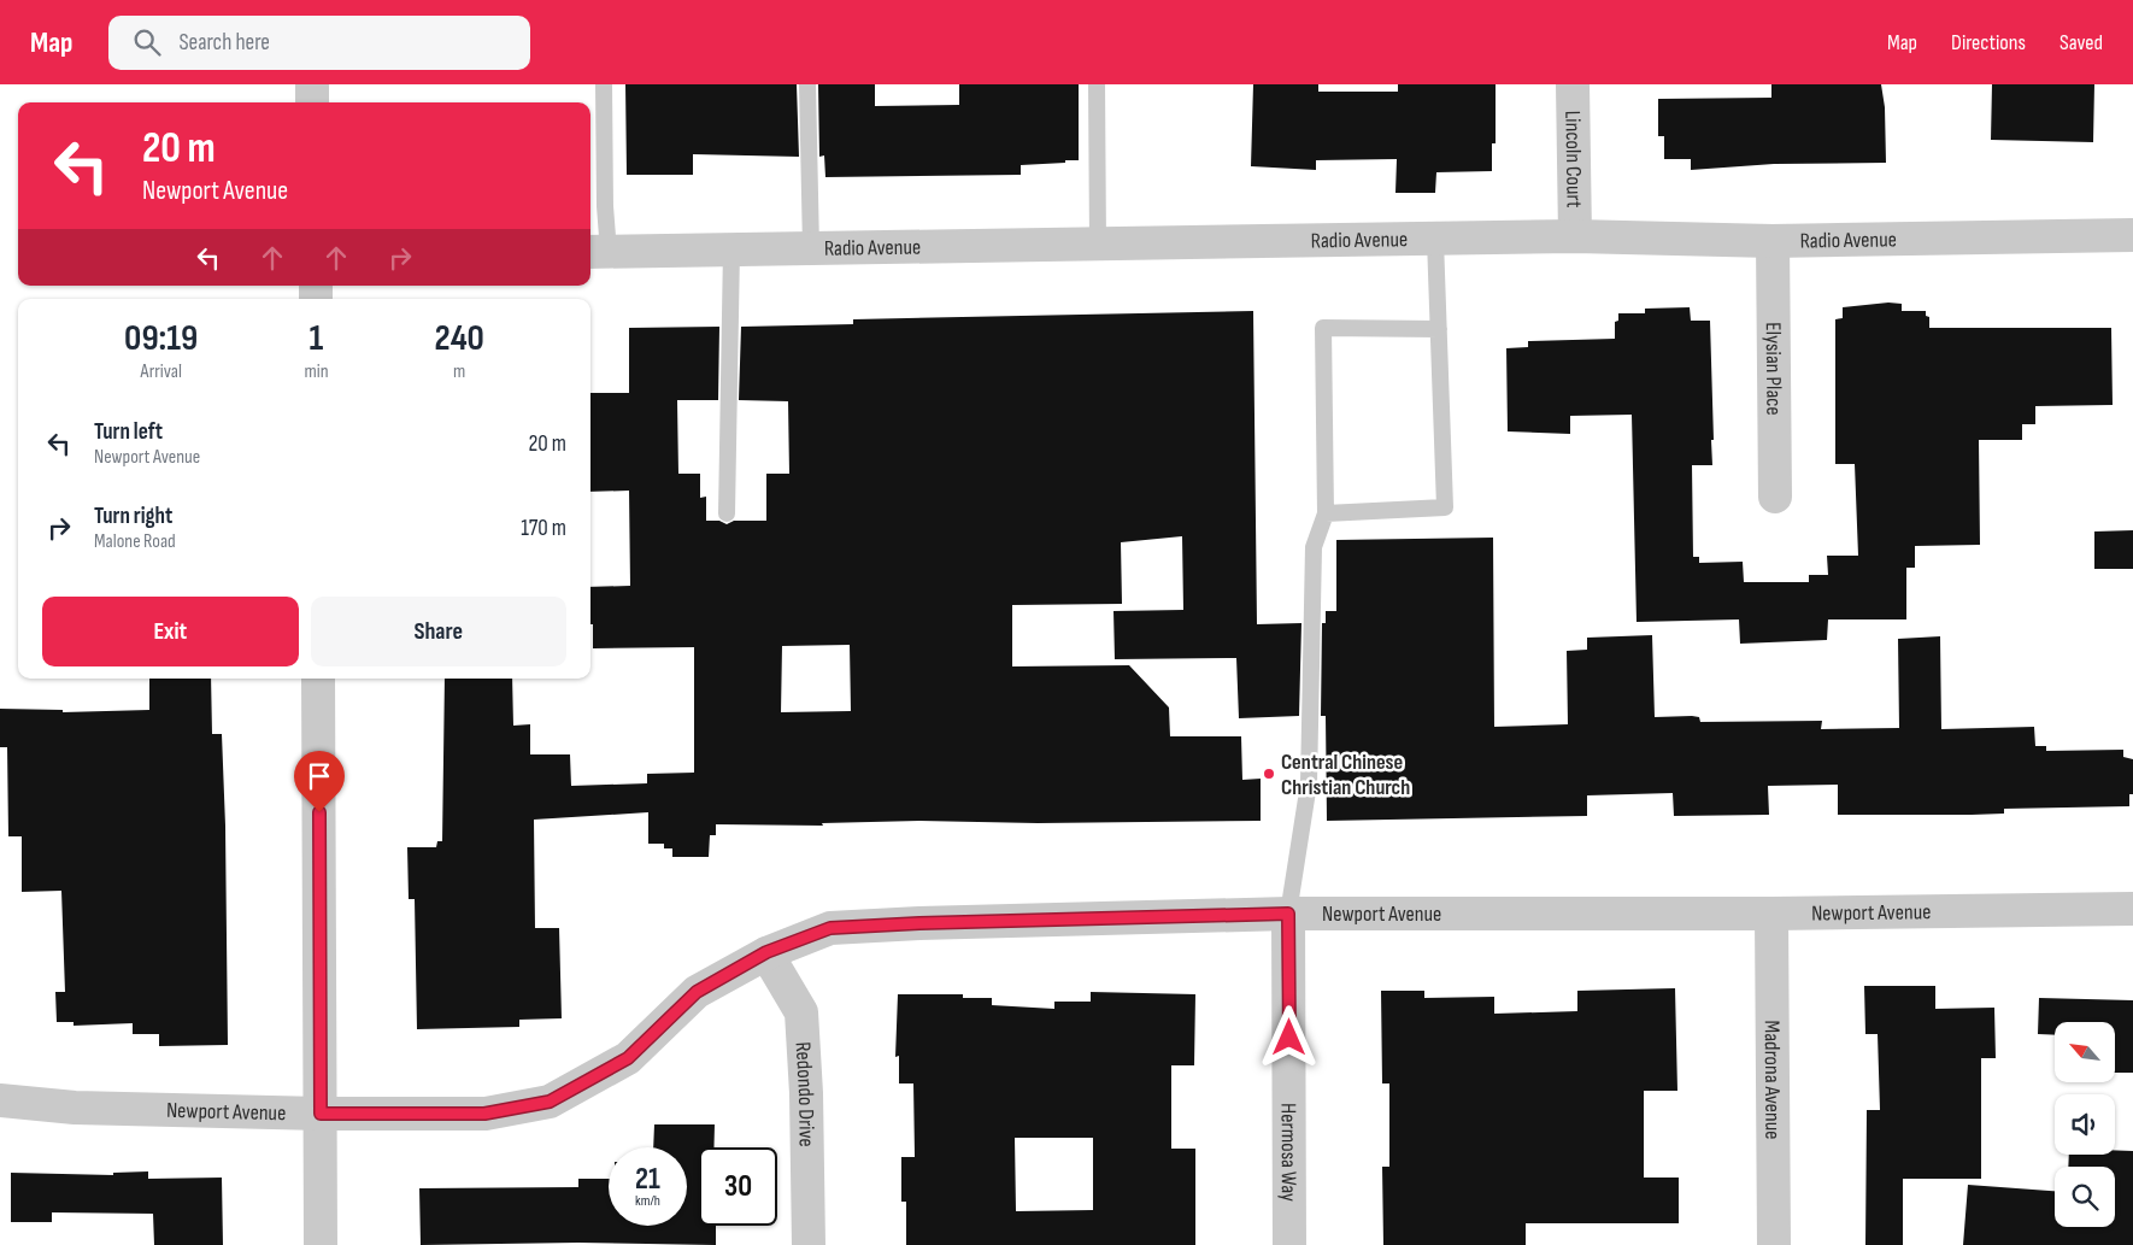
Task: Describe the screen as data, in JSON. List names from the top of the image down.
{
  "streets": {
    "street": [
      "Lincoln Court",
      "Radio Avenue",
      "Elysian Place",
      "Newport Avenue",
      "Madrona Avenue",
      "Redondo Drive",
      "Hermosa Way"
    ]
  },
  "crossings": [
    ["Lincoln Court", "Radio Avenue"],
    ["Radio Avenue", "Elysian Place"],
    ["Newport Avenue", "Madrona Avenue"],
    ["Newport Avenue", "Redondo Drive"],
    ["Newport Avenue", "Hermosa Way"]
  ],
  "places": ["Central Chinese Christian Church"],
  "north": "top left",
  "page": {
    "header": "Map",
    "search": "Search here",
    "nav": ["Map", "Directions", "Saved"],
    "turn": ["20 m", "Newport Avenue"],
    "eta": [
      "09:19",
      "Arrival",
      "1",
      "min",
      "240",
      "m"
    ],
    "list": [
      {
        "name": "Turn left",
        "note": "Newport Avenue",
        "value": "20 m"
      },
      {
        "name": "Turn right",
        "note": "Malone Road",
        "value": "170 m"
      }
    ],
    "buttons": ["Exit", "Share"],
    "speed": "21 km/h",
    "limit": "30"
  }
}
